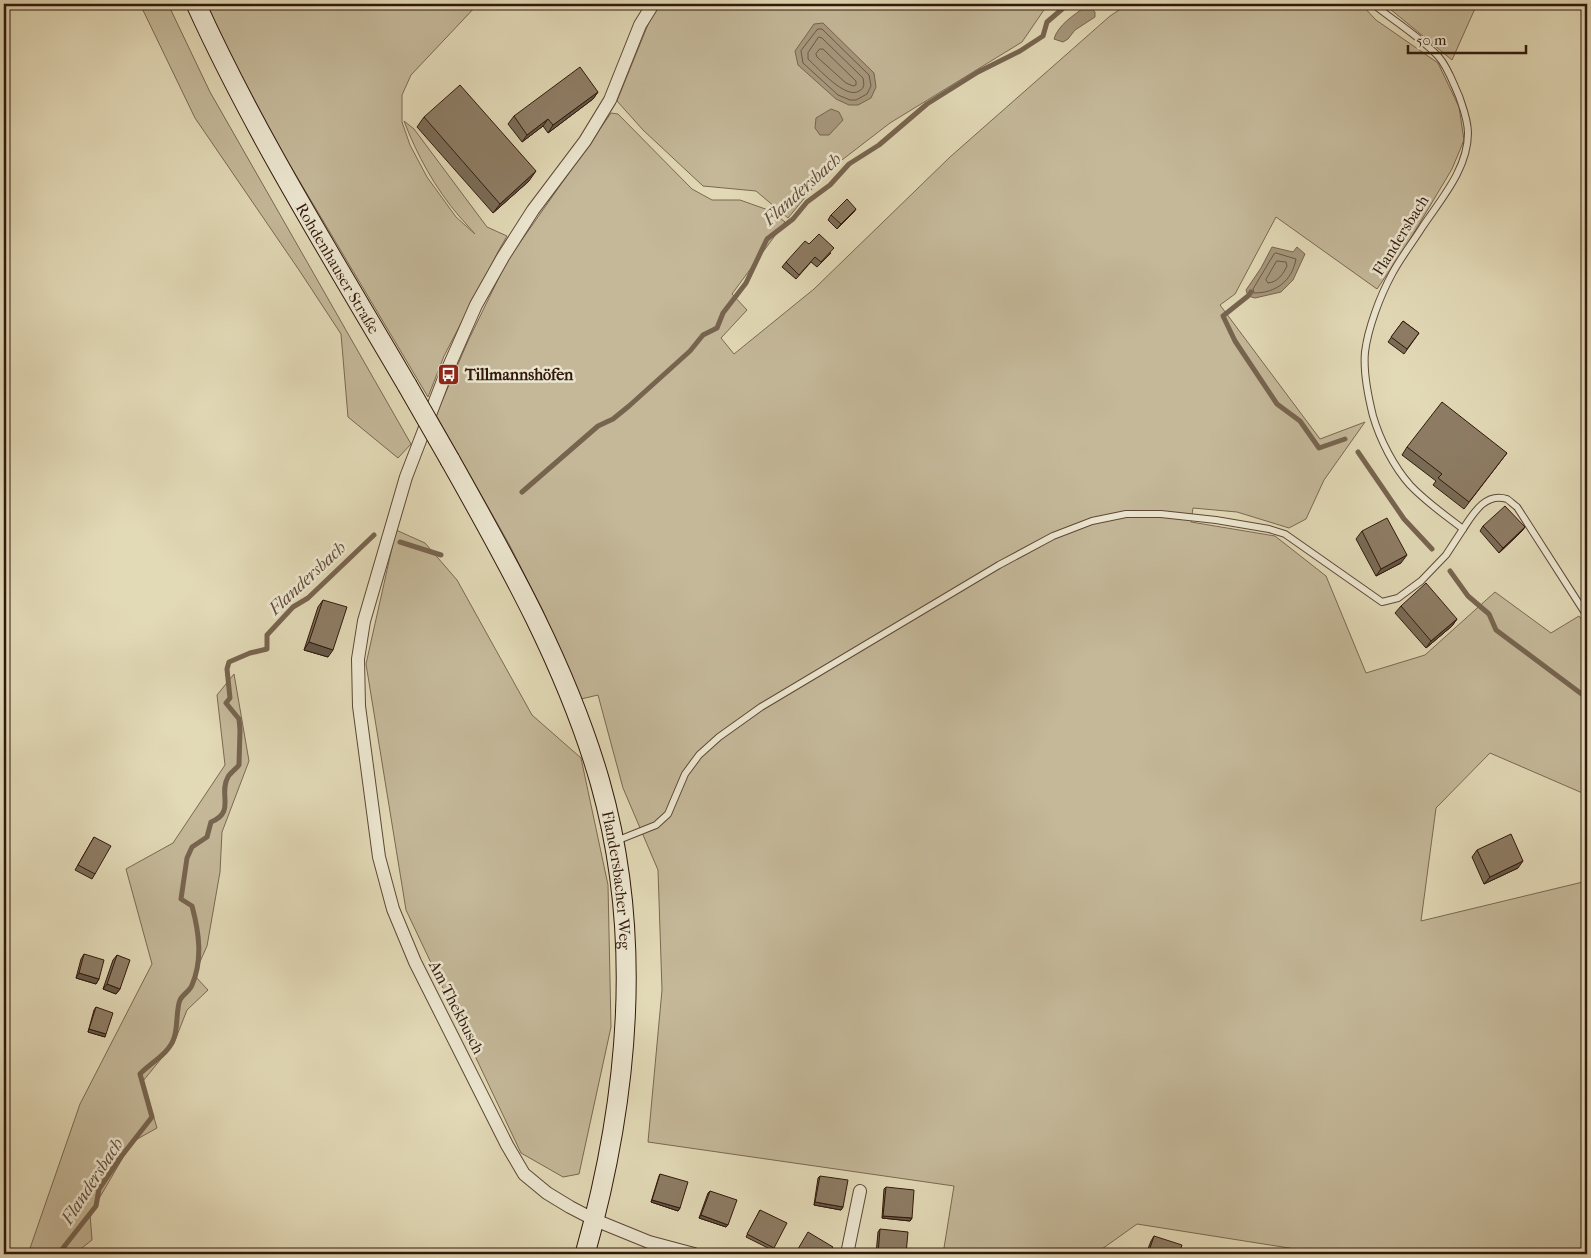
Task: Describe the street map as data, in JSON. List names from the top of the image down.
{
  "streets": {
    "main road": ["Rohdenhauser Straße", "Flandersbacher Weg"],
    "street": ["Am Thekbusch"],
    "lane": ["Flandersbach"]
  },
  "crossings": [
    ["Rohdenhauser Straße", "Flandersbacher Weg"],
    ["Flandersbacher Weg", "Am Thekbusch"]
  ],
  "water": ["Flandersbach"],
  "places": {
    "bus stop": ["Tillmannshöfen"]
  },
  "scale_bar": "50 m"
}
